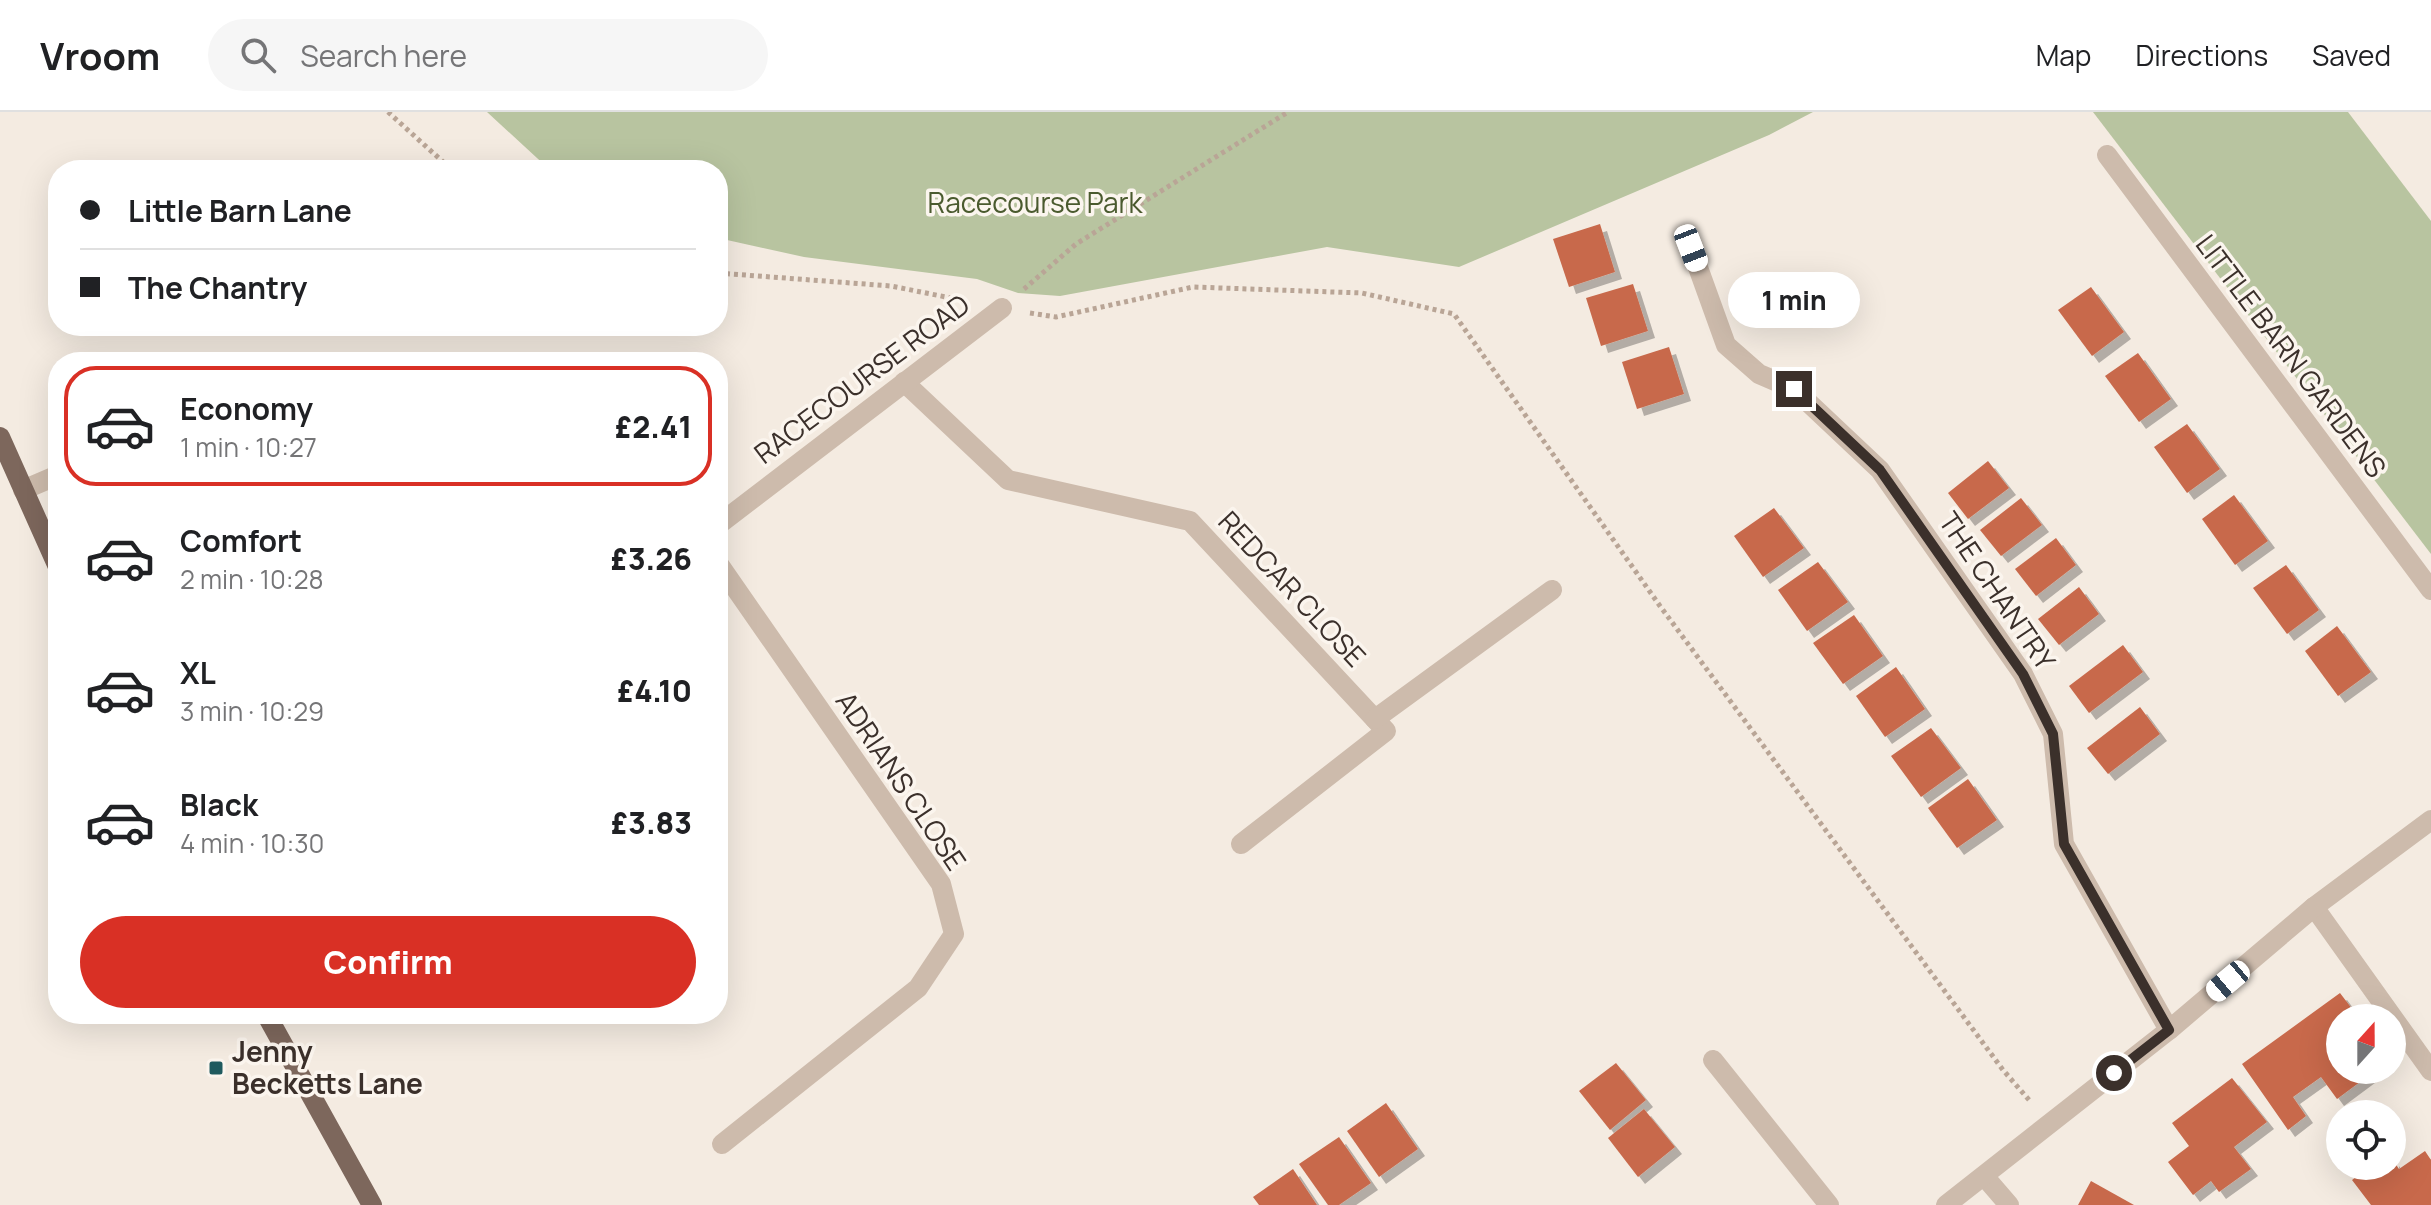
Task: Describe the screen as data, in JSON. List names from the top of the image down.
{
  "streets": {
    "street": [
      "LITTLE BARN GARDENS",
      "RACECOURSE ROAD",
      "REDCAR CLOSE",
      "THE CHANTRY",
      "ADRIANS CLOSE"
    ]
  },
  "crossings": [
    ["RACECOURSE ROAD", "REDCAR CLOSE"]
  ],
  "parks": ["Racecourse Park"],
  "places": {
    "transit": ["Jenny Becketts Lane"]
  },
  "north": "top",
  "page": {
    "header": "Vroom",
    "search": "Search here",
    "nav": ["Map", "Directions", "Saved"],
    "banner": ["Little Barn Lane", "The Chantry"],
    "bubble": "1 min",
    "list": [
      {
        "name": "Economy",
        "note": "1 min · 10:27",
        "value": "£2.41"
      },
      {
        "name": "Comfort",
        "note": "2 min · 10:28",
        "value": "£3.26"
      },
      {
        "name": "XL",
        "note": "3 min · 10:29",
        "value": "£4.10"
      },
      {
        "name": "Black",
        "note": "4 min · 10:30",
        "value": "£3.83"
      }
    ],
    "buttons": "Confirm"
  }
}
